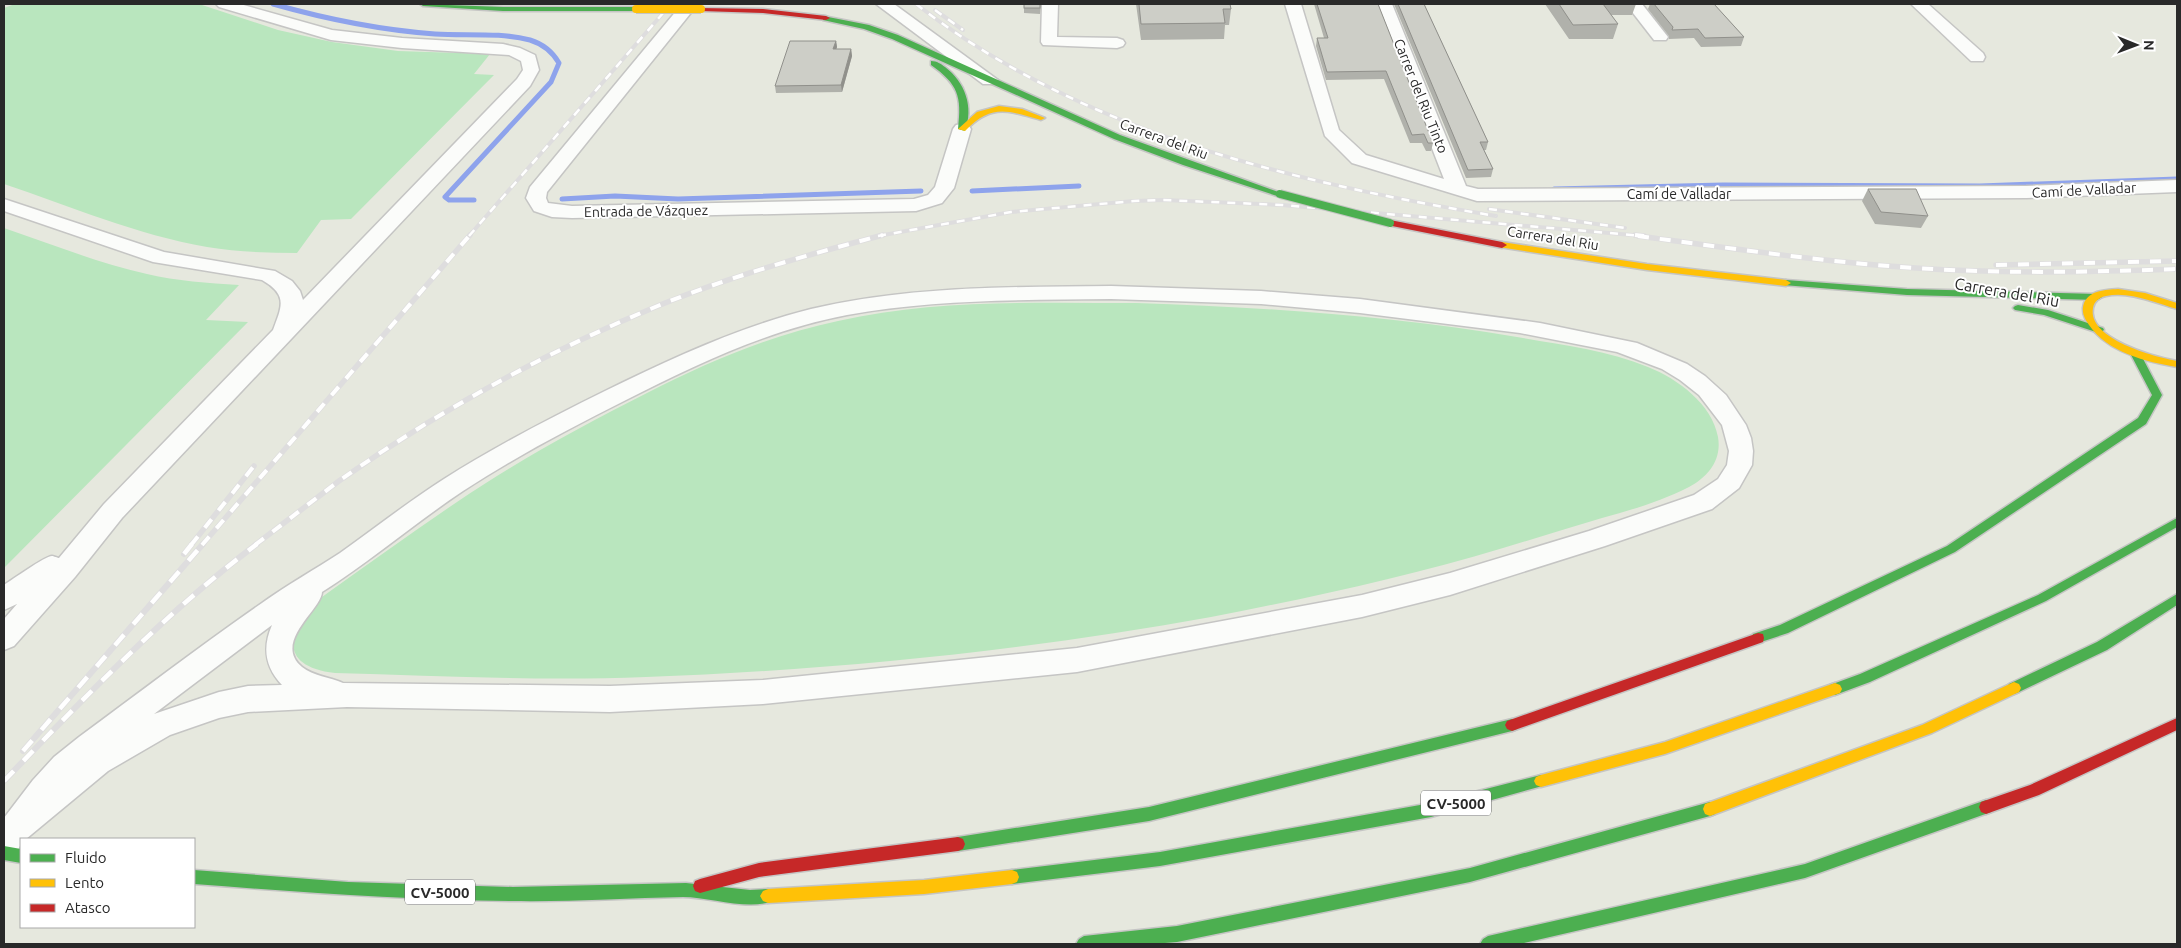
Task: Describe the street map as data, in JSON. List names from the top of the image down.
{
  "streets": {
    "main road": ["Carrera del Riu", "CV-5000"],
    "street": ["Carrer del Riu Tinto", "Camí de Valladar", "Entrada de Vázquez"]
  },
  "crossings": [
    ["Carrer del Riu Tinto", "Camí de Valladar"],
    ["Carrera del Riu", "Entrada de Vázquez"]
  ],
  "legend": ["Fluido", "Lento", "Atasco"],
  "north": "right"
}
